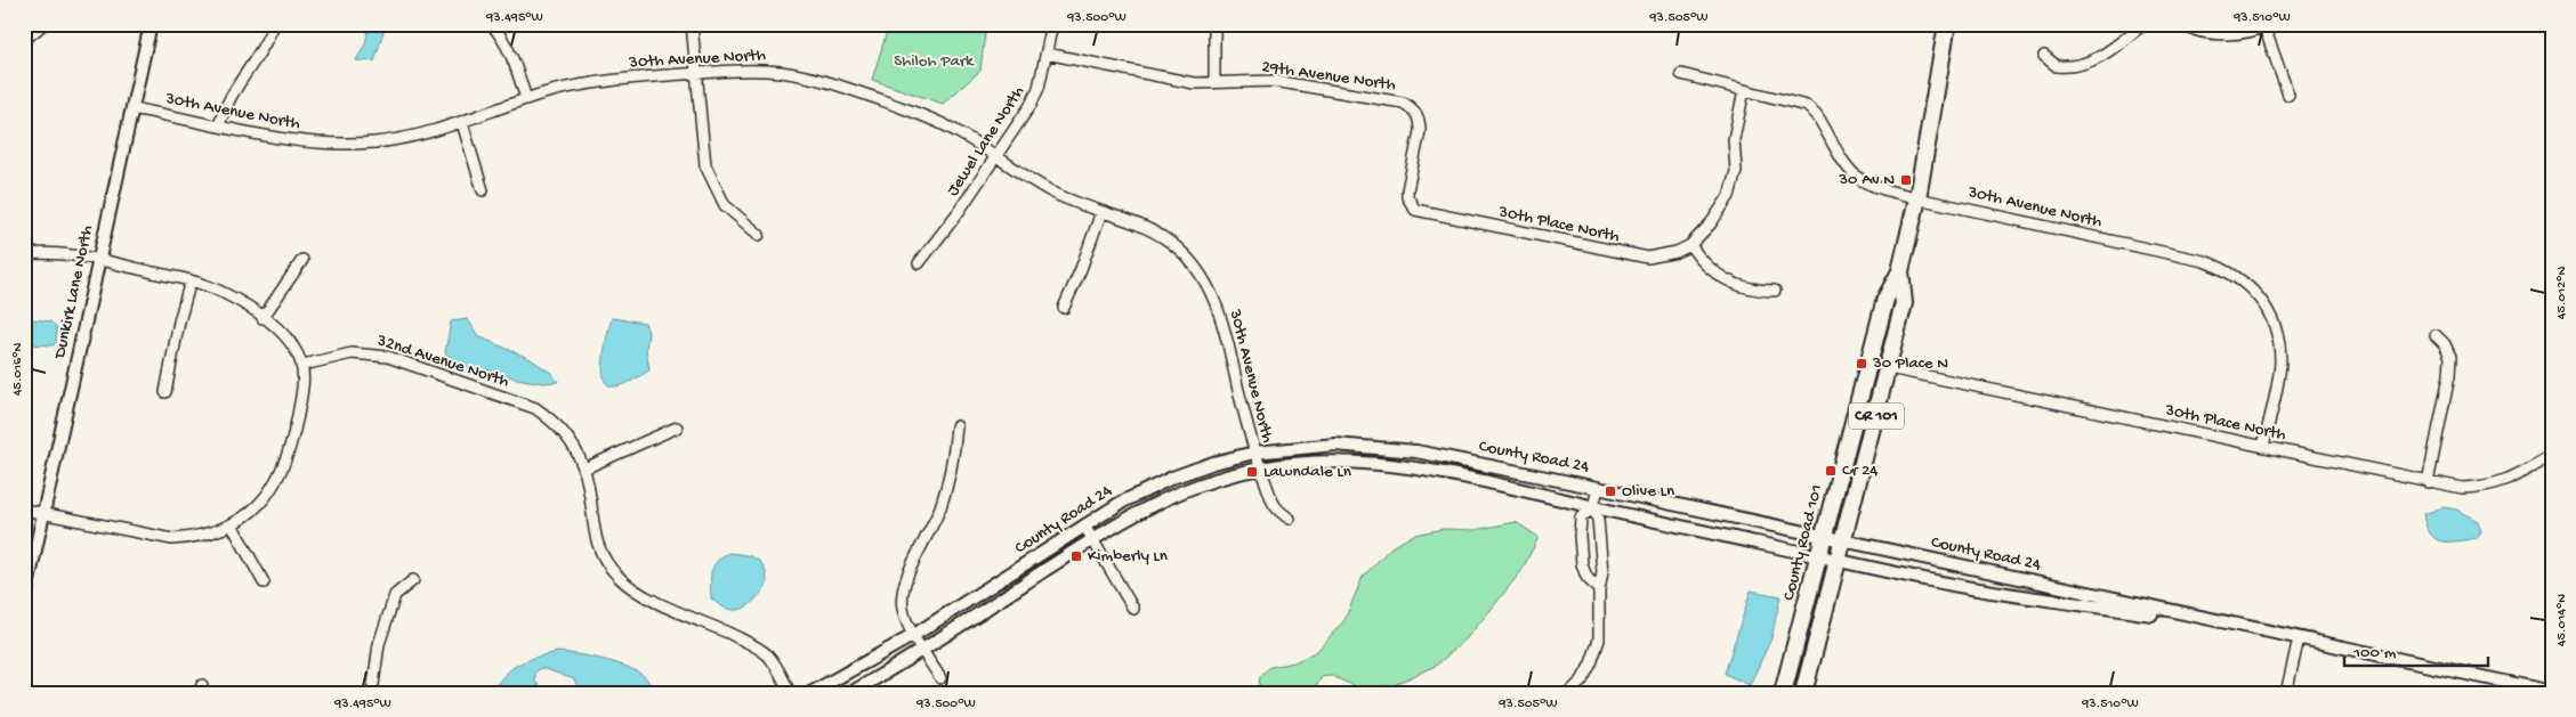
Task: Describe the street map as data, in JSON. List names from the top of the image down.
{
  "streets": {
    "main road": ["CR 101", "County Road 101"],
    "street": [
      "30th Avenue North",
      "29th Avenue North",
      "Jewel Lane North",
      "30th Place North",
      "Dunkirk Lane North",
      "32nd Avenue North",
      "County Road 24"
    ]
  },
  "crossings": [
    ["30th Avenue North", "Jewel Lane North"],
    ["30th Avenue North", "30th Place North"],
    ["30th Avenue North", "Dunkirk Lane North"],
    ["30th Avenue North", "County Road 24"],
    ["30th Avenue North", "County Road 101"],
    ["29th Avenue North", "Jewel Lane North"],
    ["29th Avenue North", "30th Place North"],
    ["30th Place North", "County Road 101"],
    ["County Road 24", "County Road 101"]
  ],
  "parks": ["Shiloh Park"],
  "places": {
    "transit": [
      "30 Av N",
      "30 Place N",
      "Cr 24",
      "Lawndale Ln",
      "Olive Ln",
      "Kimberly Ln"
    ]
  },
  "scale_bar": "100 m",
  "coordinates": [
    "93.495°W",
    "93.500°W",
    "93.505°W",
    "93.510°W",
    "45.012°N",
    "45.016°N",
    "45.014°N"
  ]
}
